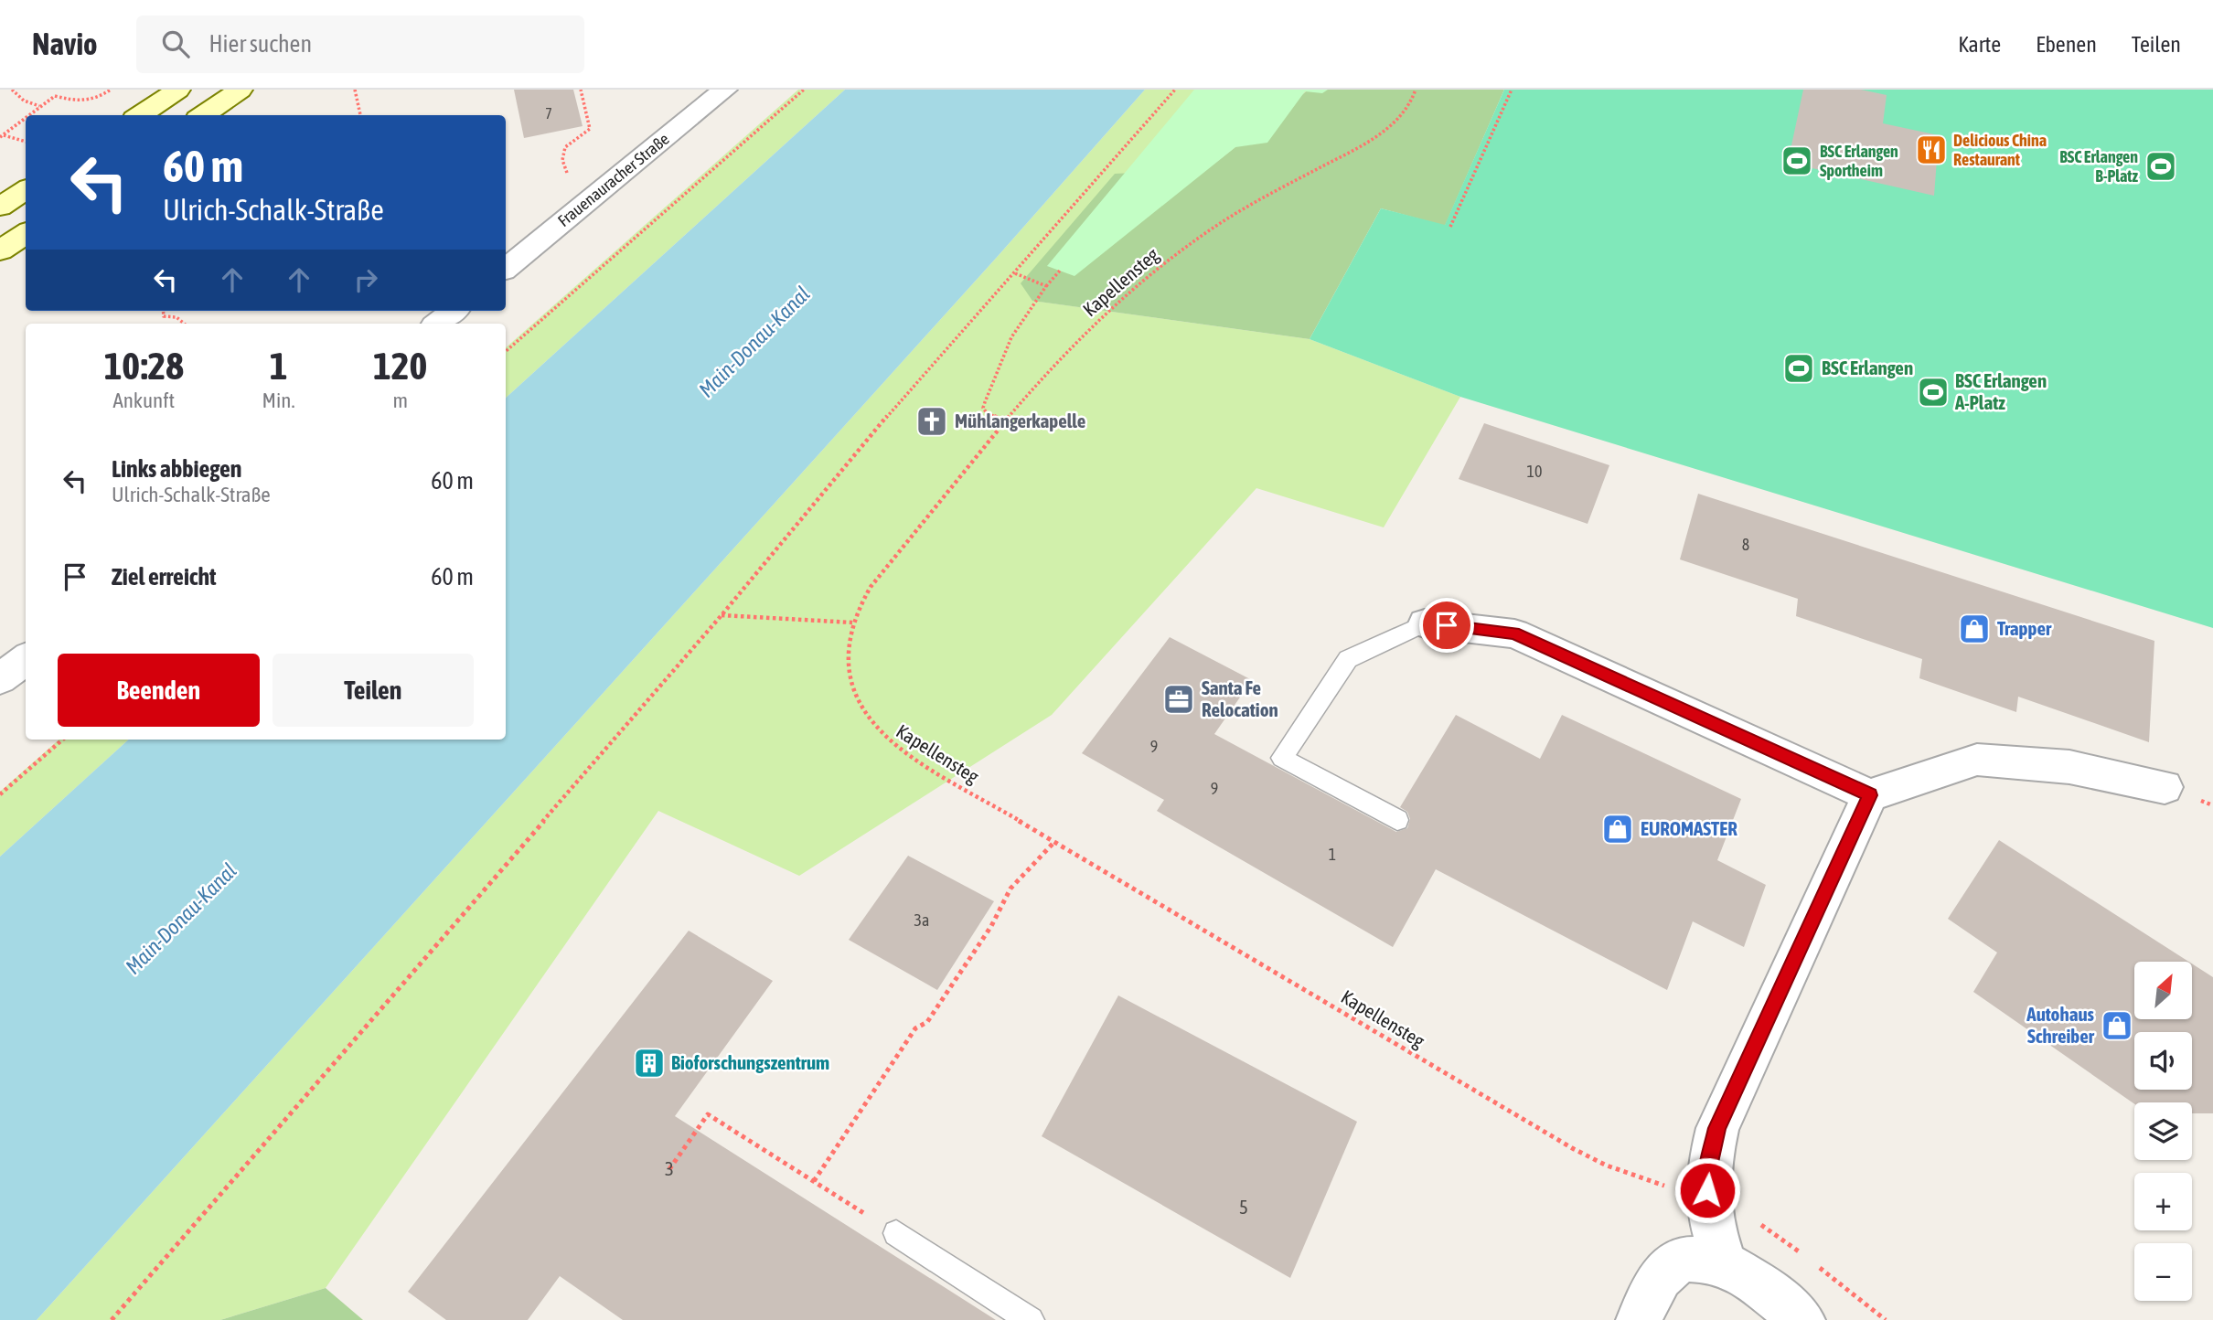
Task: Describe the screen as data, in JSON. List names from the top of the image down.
{
  "streets": {
    "street": ["Frauenauracher Straße"],
    "path": ["Kapellensteg"]
  },
  "water": ["Main-Donau-Kanal"],
  "places": {
    "restaurant": ["Delicious China Restaurant"],
    "sports": [
      "BSC Erlangen Sportheim",
      "BSC Erlangen B-Platz",
      "BSC Erlangen",
      "BSC Erlangen A-Platz"
    ],
    "church": ["Mühlangerkapelle"],
    "shop": ["Trapper", "EUROMASTER", "Autohaus Schreiber"],
    "office": ["Santa Fe Relocation"],
    "building": ["Bioforschungszentrum"]
  },
  "house_numbers": [
    "7",
    "10",
    "8",
    "9",
    "9",
    "1",
    "3a",
    "3",
    "5"
  ],
  "north": "top right",
  "page": {
    "header": "Navio",
    "search": "Hier suchen",
    "nav": ["Karte", "Ebenen", "Teilen"],
    "turn": ["60 m", "Ulrich-Schalk-Straße"],
    "eta": [
      "10:28",
      "Ankunft",
      "1",
      "Min.",
      "120",
      "m"
    ],
    "list": [
      {
        "name": "Links abbiegen",
        "note": "Ulrich-Schalk-Straße",
        "value": "60 m"
      },
      {
        "name": "Ziel erreicht",
        "value": "60 m"
      }
    ],
    "buttons": ["Beenden", "Teilen"],
    "map_buttons": ["+", "−"]
  }
}
